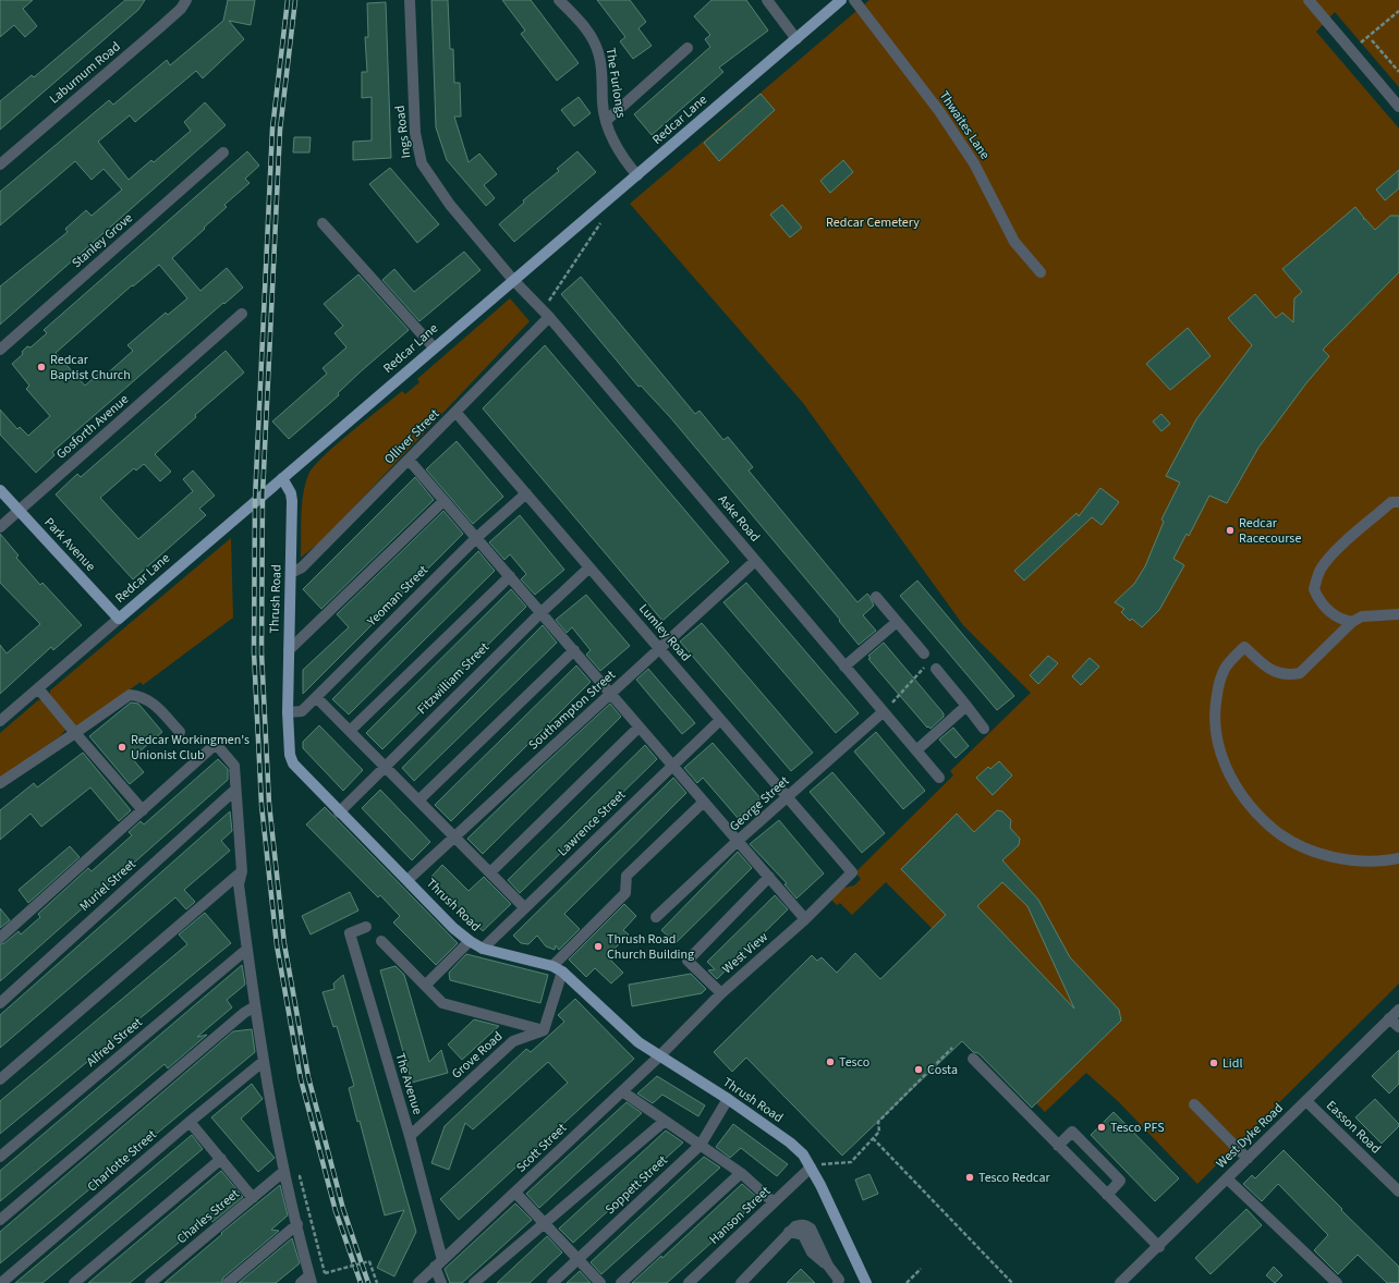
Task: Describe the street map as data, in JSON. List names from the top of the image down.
{
  "streets": {
    "main road": ["Redcar Lane", "Park Avenue", "Thrush Road"],
    "street": [
      "Laburnum Road",
      "The Furlongs",
      "Thwaites Lane",
      "Ings Road",
      "Stanley Grove",
      "Gosforth Avenue",
      "Olliver Street",
      "Aske Road",
      "Yeoman Street",
      "Lumley Road",
      "Fitzwilliam Street",
      "Southampton Street",
      "George Street",
      "Lawrence Street",
      "Muriel Street",
      "West View",
      "Alfred Street",
      "Grove Road",
      "The Avenue",
      "Easson Road",
      "West Dyke Road",
      "Scott Street",
      "Charlotte Street",
      "Soppett Street",
      "Hanson Street",
      "Charles Street"
    ]
  },
  "crossings": [
    ["The Furlongs", "Redcar Lane"],
    ["Redcar Lane", "Ings Road"],
    ["Redcar Lane", "Aske Road"],
    ["Redcar Lane", "Park Avenue"],
    ["Redcar Lane", "Thrush Road"],
    ["Ings Road", "Aske Road"],
    ["Gosforth Avenue", "Park Avenue"],
    ["Olliver Street", "Aske Road"],
    ["Olliver Street", "Thrush Road"],
    ["Olliver Street", "Lumley Road"],
    ["Aske Road", "Southampton Street"],
    ["Aske Road", "George Street"],
    ["Yeoman Street", "Thrush Road"],
    ["Yeoman Street", "Lumley Road"],
    ["Thrush Road", "Fitzwilliam Street"],
    ["Thrush Road", "Southampton Street"],
    ["Thrush Road", "Lawrence Street"],
    ["Thrush Road", "West View"],
    ["Thrush Road", "Scott Street"],
    ["Thrush Road", "Soppett Street"],
    ["Thrush Road", "Hanson Street"],
    ["Lumley Road", "Fitzwilliam Street"],
    ["Lumley Road", "Southampton Street"],
    ["Lumley Road", "George Street"],
    ["Lumley Road", "Lawrence Street"],
    ["Lumley Road", "West View"],
    ["West View", "Scott Street"],
    ["Grove Road", "The Avenue"],
    ["The Avenue", "Scott Street"],
    ["Easson Road", "West Dyke Road"]
  ],
  "parks": ["Redcar Cemetery"],
  "places": [
    "Redcar Baptist Church",
    "Redcar Racecourse",
    "Redcar Workingmen's Unionist Club",
    "Thrush Road Church Building",
    "Tesco",
    "Lidl",
    "Costa",
    "Tesco PFS",
    "Tesco Redcar"
  ]
}
